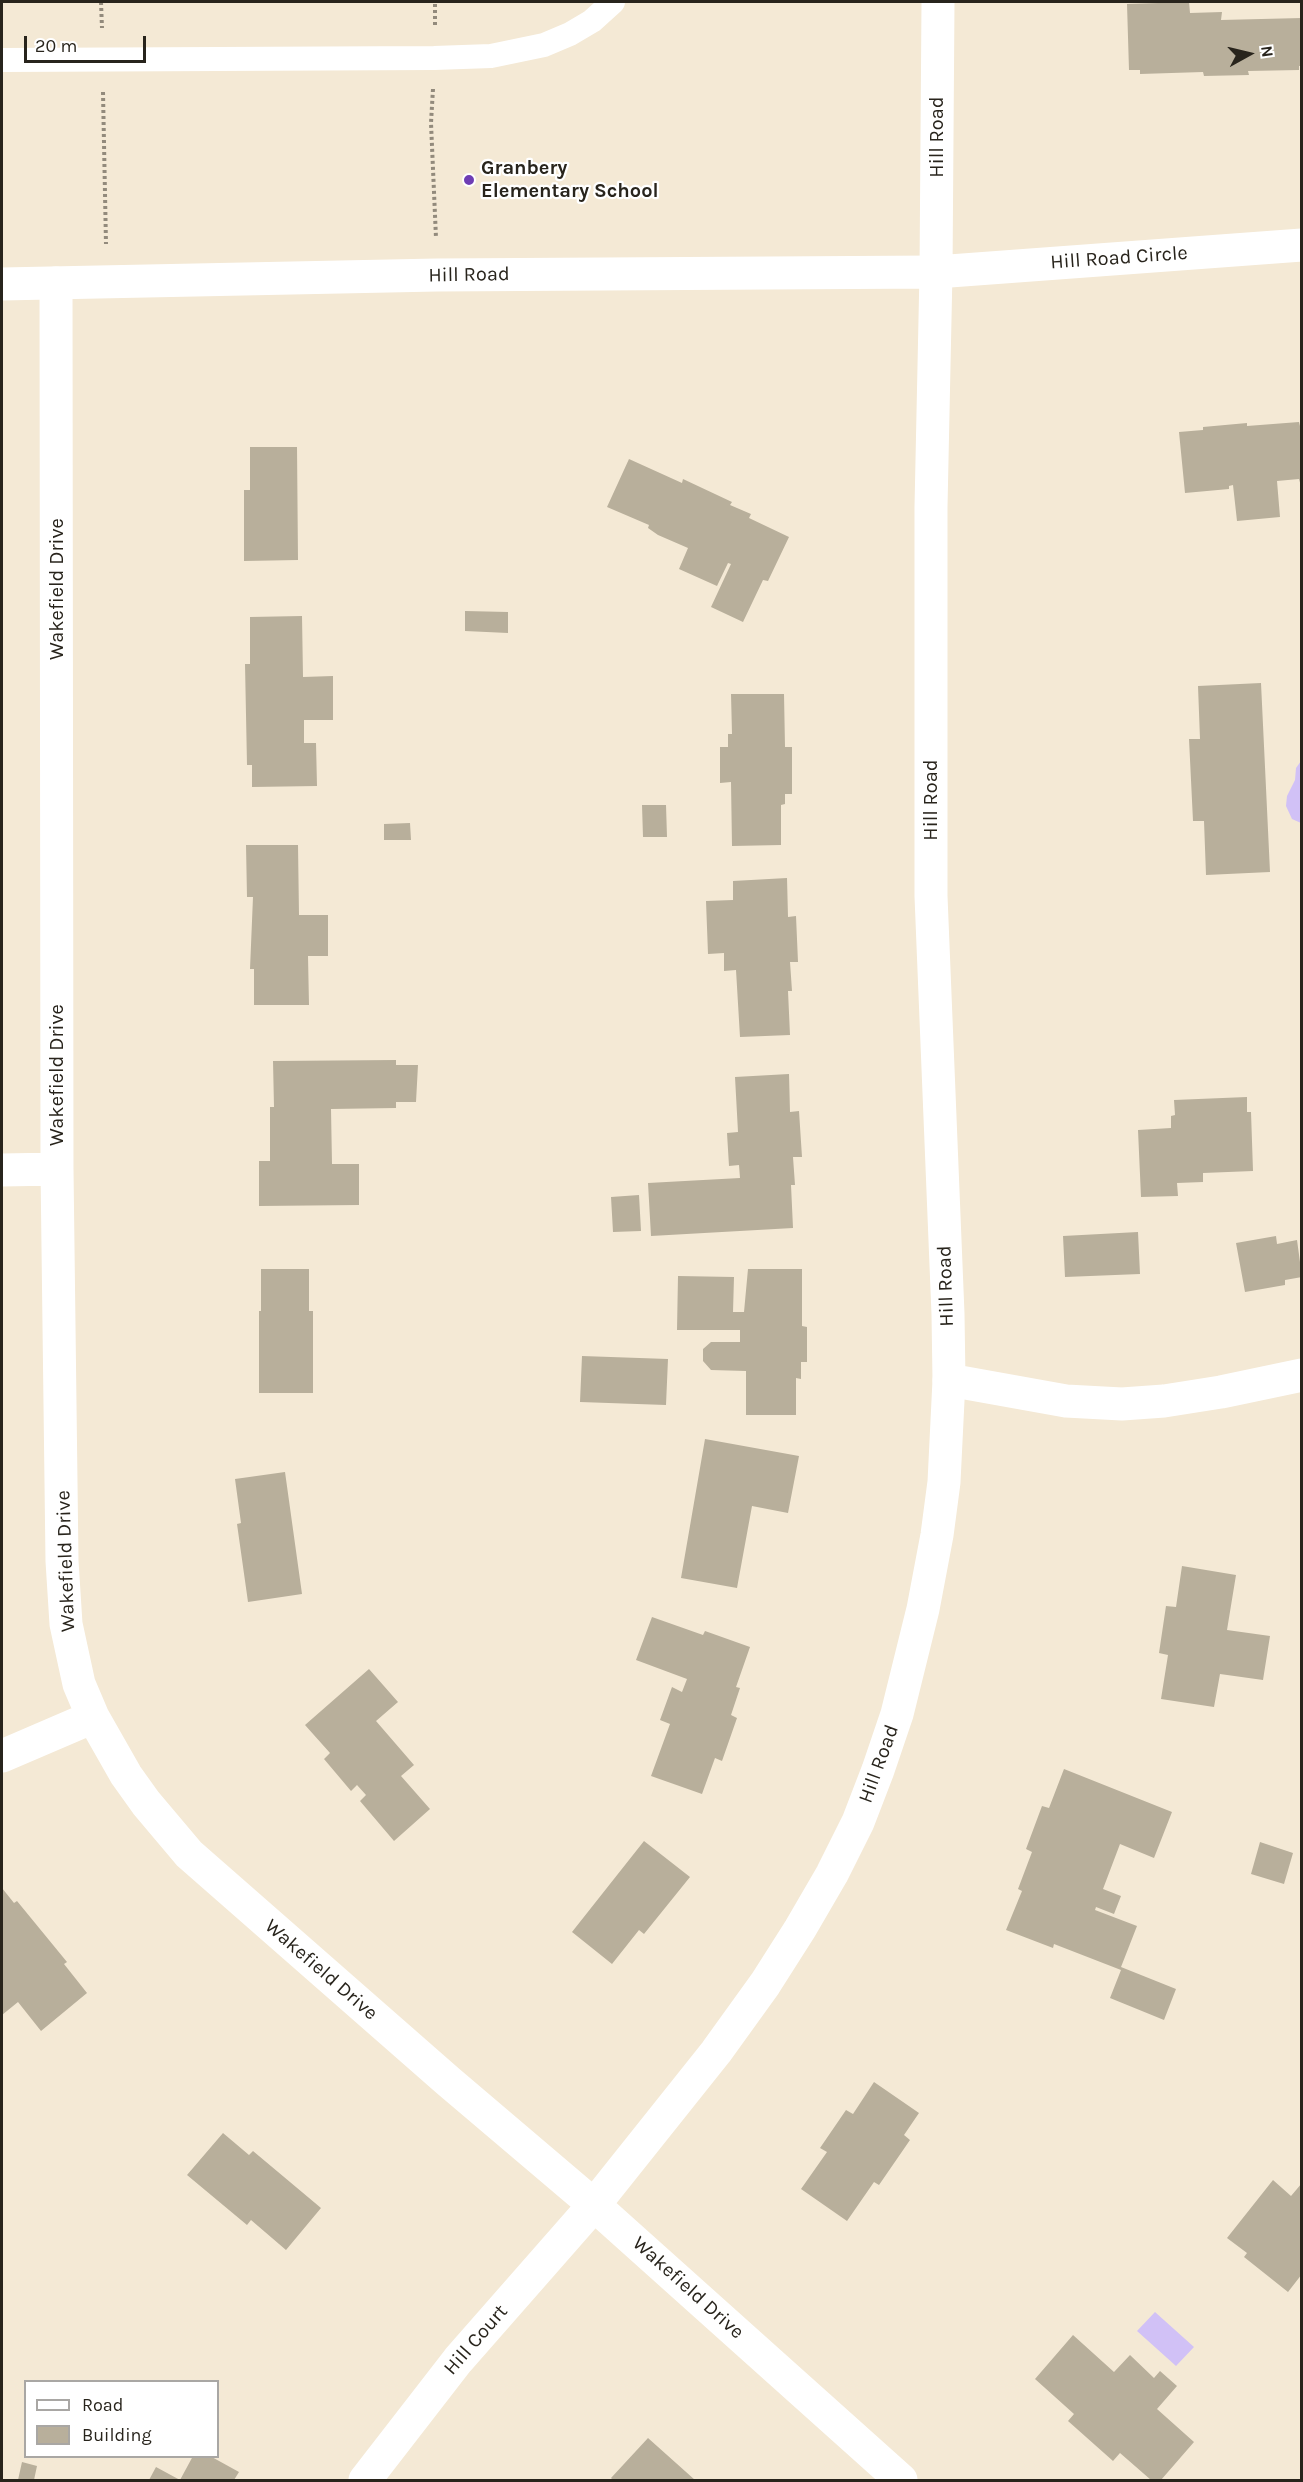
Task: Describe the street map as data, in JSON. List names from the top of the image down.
{
  "streets": {
    "street": [
      "Hill Road",
      "Hill Road Circle",
      "Wakefield Drive",
      "Hill Court"
    ]
  },
  "crossings": [
    ["Hill Road", "Hill Road Circle"],
    ["Hill Road", "Wakefield Drive"],
    ["Hill Road", "Hill Court"],
    ["Wakefield Drive", "Hill Court"]
  ],
  "places": ["Granbery Elementary School"],
  "legend": ["Road", "Building"],
  "scale_bar": "20 m",
  "north": "right"
}
